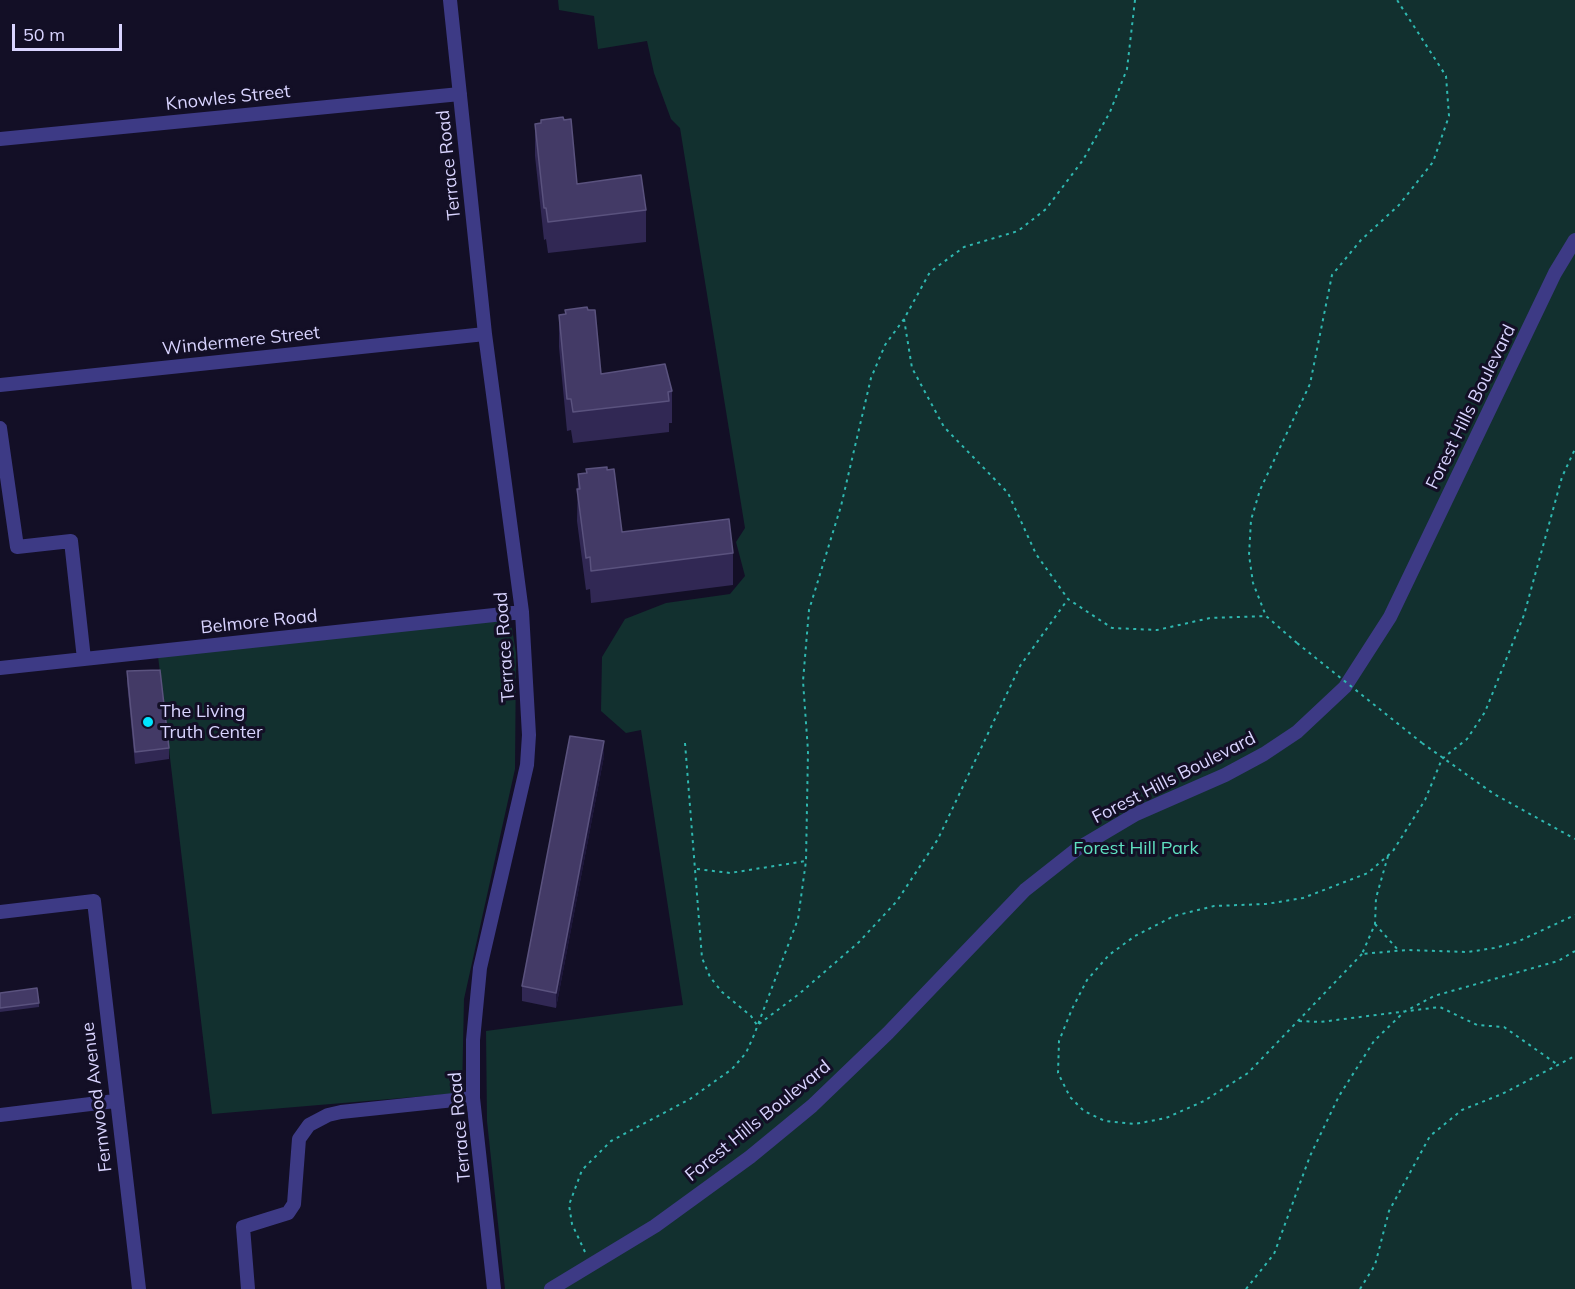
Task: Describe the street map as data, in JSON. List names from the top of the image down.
{
  "streets": {
    "street": [
      "Knowles Street",
      "Terrace Road",
      "Windermere Street",
      "Forest Hills Boulevard",
      "Belmore Road",
      "Fernwood Avenue"
    ]
  },
  "crossings": [
    ["Knowles Street", "Terrace Road"],
    ["Terrace Road", "Windermere Street"],
    ["Terrace Road", "Belmore Road"]
  ],
  "parks": ["Forest Hill Park"],
  "places": ["The Living Truth Center"],
  "scale_bar": "50 m"
}
